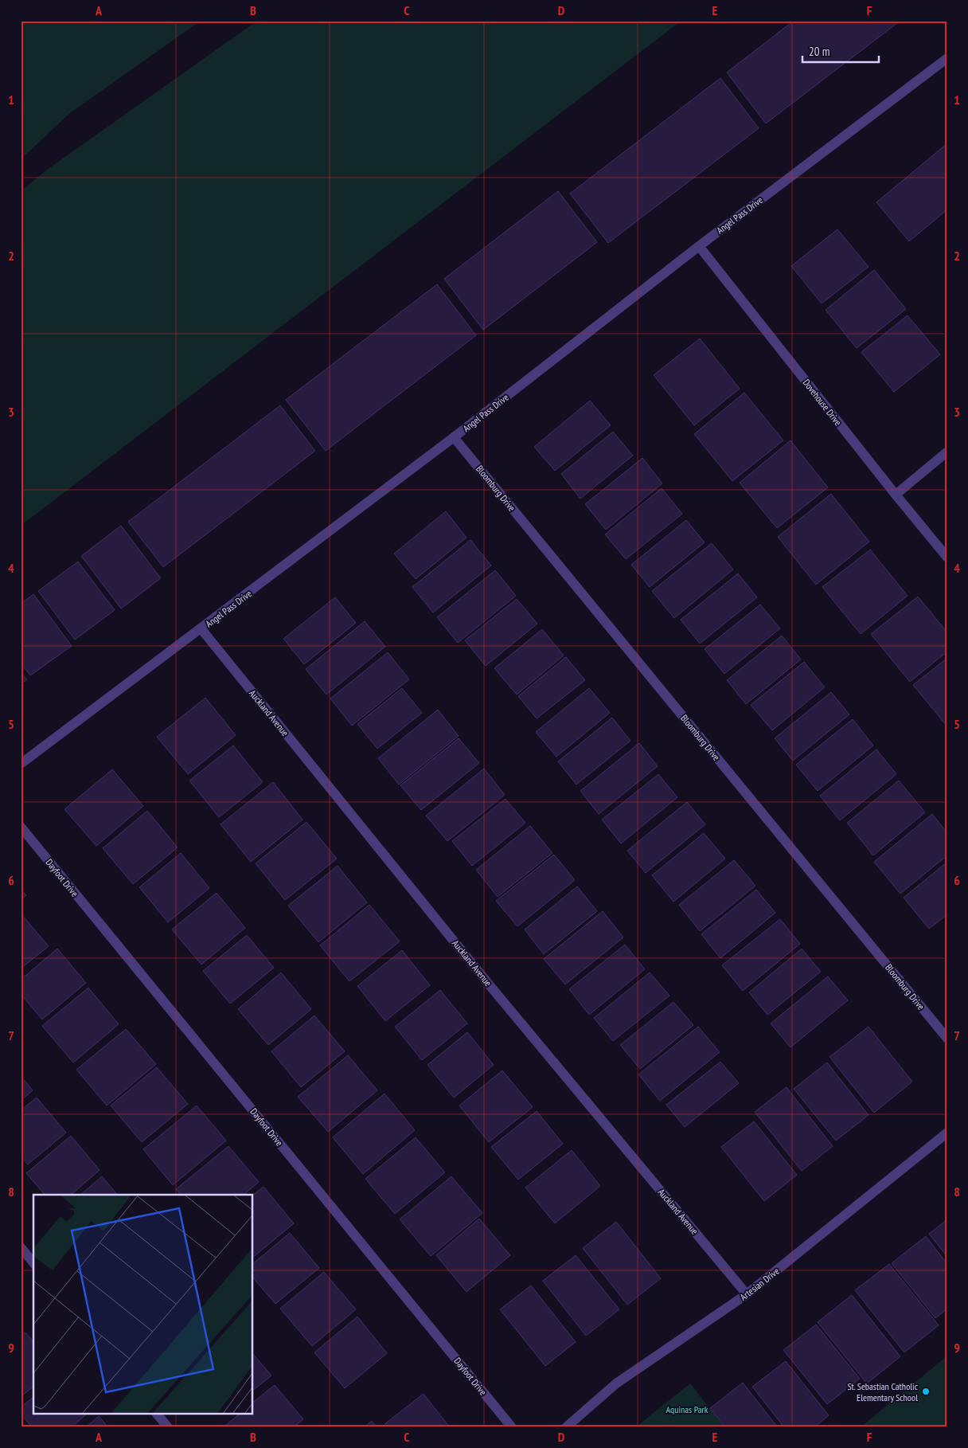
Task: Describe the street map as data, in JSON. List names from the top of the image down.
{
  "streets": {
    "street": [
      "Angel Pass Drive",
      "Dovehouse Drive",
      "Bloomburg Drive",
      "Auckland Avenue",
      "Dayfoot Drive",
      "Artesian Drive"
    ]
  },
  "crossings": [
    ["Angel Pass Drive", "Dovehouse Drive"],
    ["Angel Pass Drive", "Bloomburg Drive"],
    ["Angel Pass Drive", "Auckland Avenue"],
    ["Auckland Avenue", "Artesian Drive"]
  ],
  "parks": ["Aquinas Park"],
  "places": ["St. Sebastian Catholic Elementary School"],
  "scale_bar": "20 m",
  "grid": {
    "columns": [
      "A",
      "B",
      "C",
      "D",
      "E",
      "F"
    ],
    "rows": [
      "1",
      "2",
      "3",
      "4",
      "5",
      "6",
      "7",
      "8",
      "9"
    ]
  }
}
